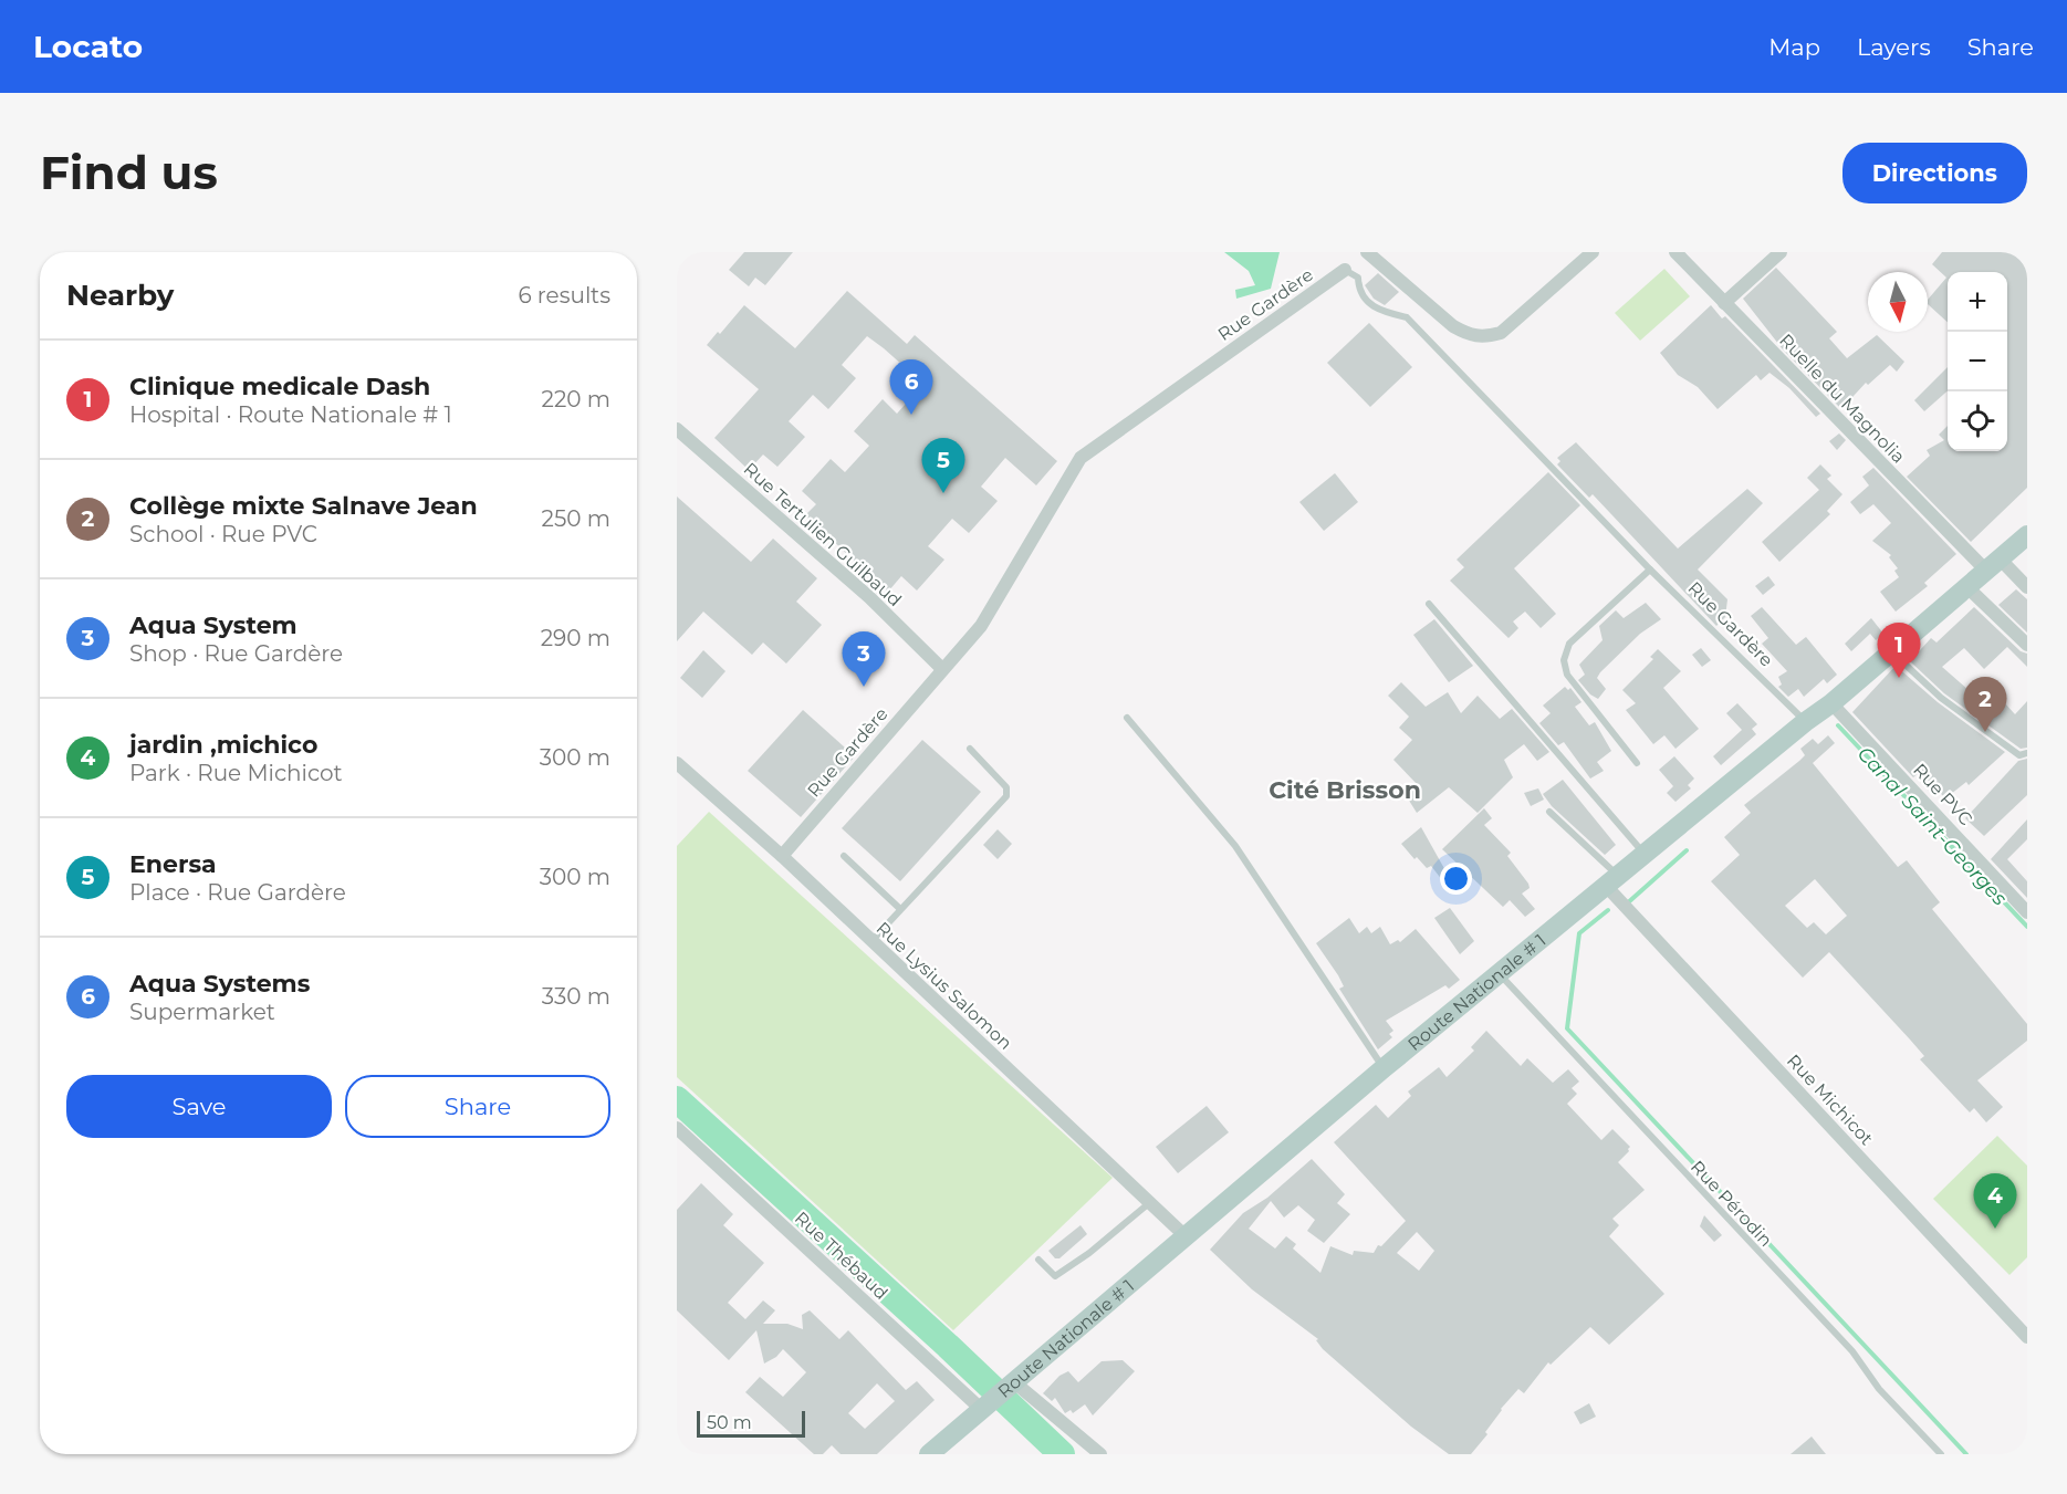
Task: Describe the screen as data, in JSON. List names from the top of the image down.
{
  "streets": {
    "main road": ["Route Nationale # 1"],
    "street": [
      "Rue Gardère",
      "Ruelle du Magnolia",
      "Rue Tertulien Guilbaud",
      "Rue PVC",
      "Rue Lysius Salomon",
      "Rue Michicot",
      "Rue Thébaud"
    ],
    "lane": ["Rue Pérodin"]
  },
  "crossings": [
    ["Rue Gardère", "Rue Tertulien Guilbaud"],
    ["Rue Gardère", "Rue Lysius Salomon"],
    ["Rue Gardère", "Route Nationale # 1"],
    ["Ruelle du Magnolia", "Route Nationale # 1"],
    ["Rue PVC", "Route Nationale # 1"],
    ["Rue Lysius Salomon", "Route Nationale # 1"],
    ["Route Nationale # 1", "Rue Michicot"],
    ["Route Nationale # 1", "Rue Pérodin"],
    ["Route Nationale # 1", "Rue Thébaud"]
  ],
  "districts": ["Cité Brisson"],
  "water": ["Canal Saint-Georges"],
  "scale_bar": "50 m",
  "north": "bottom",
  "page": {
    "header": "Locato",
    "nav": ["Map", "Layers", "Share"],
    "buttons": [
      "Directions",
      ["Save", "Share"]
    ],
    "title": "Find us",
    "heading": ["Nearby", "6 results"],
    "map_buttons": ["+", "−"],
    "list": [
      {
        "mark": "1",
        "name": "Clinique medicale Dash",
        "note": "Hospital · Route Nationale # 1",
        "value": "220 m"
      },
      {
        "mark": "2",
        "name": "Collège mixte Salnave Jean",
        "note": "School · Rue PVC",
        "value": "250 m"
      },
      {
        "mark": "3",
        "name": "Aqua System",
        "note": "Shop · Rue Gardère",
        "value": "290 m"
      },
      {
        "mark": "4",
        "name": "jardin ,michico",
        "note": "Park · Rue Michicot",
        "value": "300 m"
      },
      {
        "mark": "5",
        "name": "Enersa",
        "note": "Place · Rue Gardère",
        "value": "300 m"
      },
      {
        "mark": "6",
        "name": "Aqua Systems",
        "note": "Supermarket",
        "value": "330 m"
      }
    ],
    "pins": [
      "6",
      "5",
      "1",
      "3",
      "2",
      "4"
    ],
    "scale": "50 m"
  }
}
